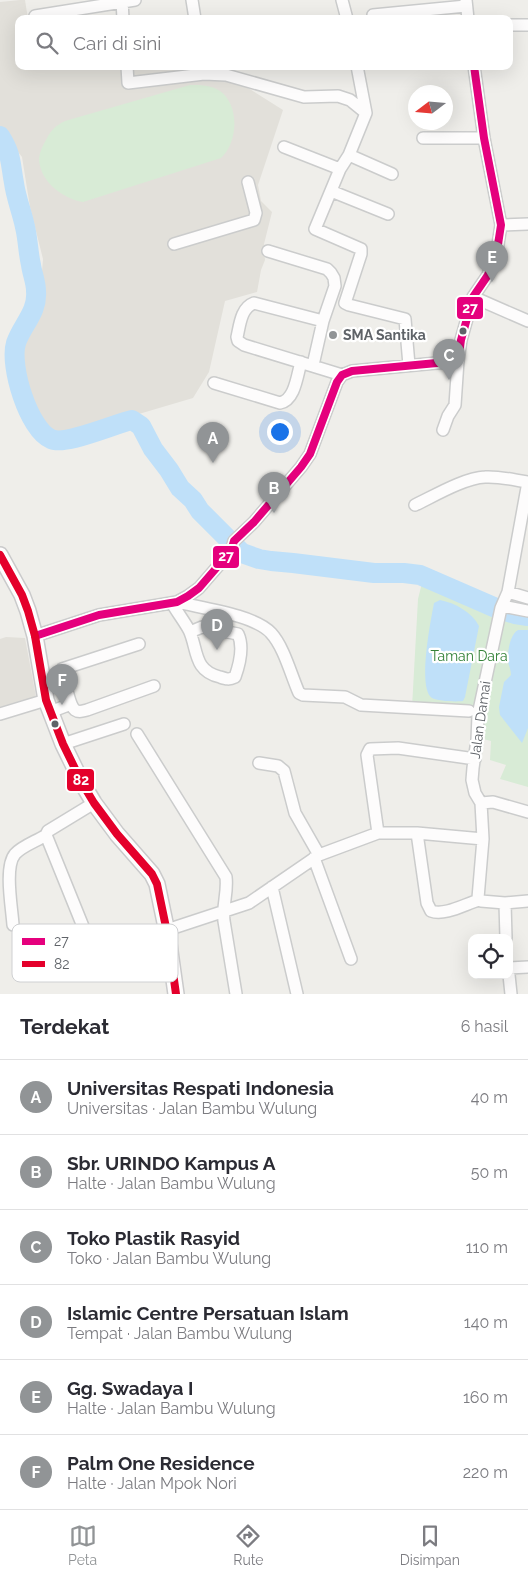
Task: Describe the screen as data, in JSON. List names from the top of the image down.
{
  "streets": {
    "street": ["Jalan Damai"]
  },
  "parks": ["Taman Dara"],
  "places": ["SMA Santika"],
  "lines": ["transit line 27", "transit line 82"],
  "legend": ["27", "82"],
  "north": "left",
  "page": {
    "search": "Cari di sini",
    "pins": [
      "E",
      "C",
      "A",
      "B",
      "D",
      "F"
    ],
    "heading": ["Terdekat", "6 hasil"],
    "list": [
      {
        "mark": "A",
        "name": "Universitas Respati Indonesia",
        "note": "Universitas · Jalan Bambu Wulung",
        "value": "40 m"
      },
      {
        "mark": "B",
        "name": "Sbr. URINDO Kampus A",
        "note": "Halte · Jalan Bambu Wulung",
        "value": "50 m"
      },
      {
        "mark": "C",
        "name": "Toko Plastik Rasyid",
        "note": "Toko · Jalan Bambu Wulung",
        "value": "110 m"
      },
      {
        "mark": "D",
        "name": "Islamic Centre Persatuan Islam",
        "note": "Tempat · Jalan Bambu Wulung",
        "value": "140 m"
      },
      {
        "mark": "E",
        "name": "Gg. Swadaya I",
        "note": "Halte · Jalan Bambu Wulung",
        "value": "160 m"
      },
      {
        "mark": "F",
        "name": "Palm One Residence",
        "note": "Halte · Jalan Mpok Nori",
        "value": "220 m"
      }
    ],
    "nav": ["Peta", "Rute", "Disimpan"]
  }
}
